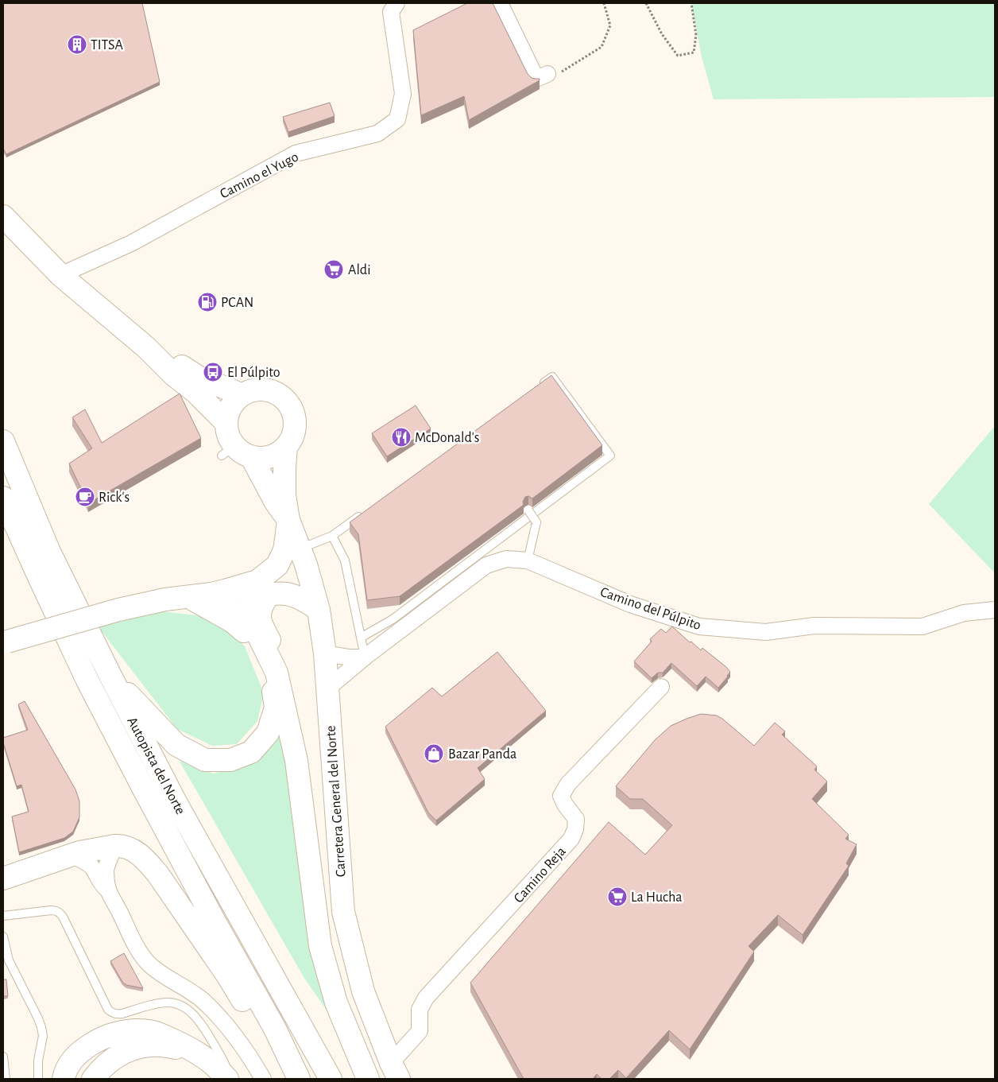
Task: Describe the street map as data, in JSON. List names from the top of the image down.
{
  "streets": {
    "main road": ["Autopista del Norte", "Carretera General del Norte"],
    "street": ["Camino el Yugo", "Camino del Púlpito", "Camino Reja"]
  },
  "crossings": [
    ["Camino del Púlpito", "Carretera General del Norte"],
    ["Carretera General del Norte", "Camino Reja"]
  ],
  "places": {
    "building": ["TITSA"],
    "supermarket": ["Aldi", "La Hucha"],
    "fuel station": ["PCAN"],
    "bus stop": ["El Púlpito"],
    "restaurant": ["McDonald's"],
    "cafe": ["Rick's"],
    "shop": ["Bazar Panda"]
  }
}
